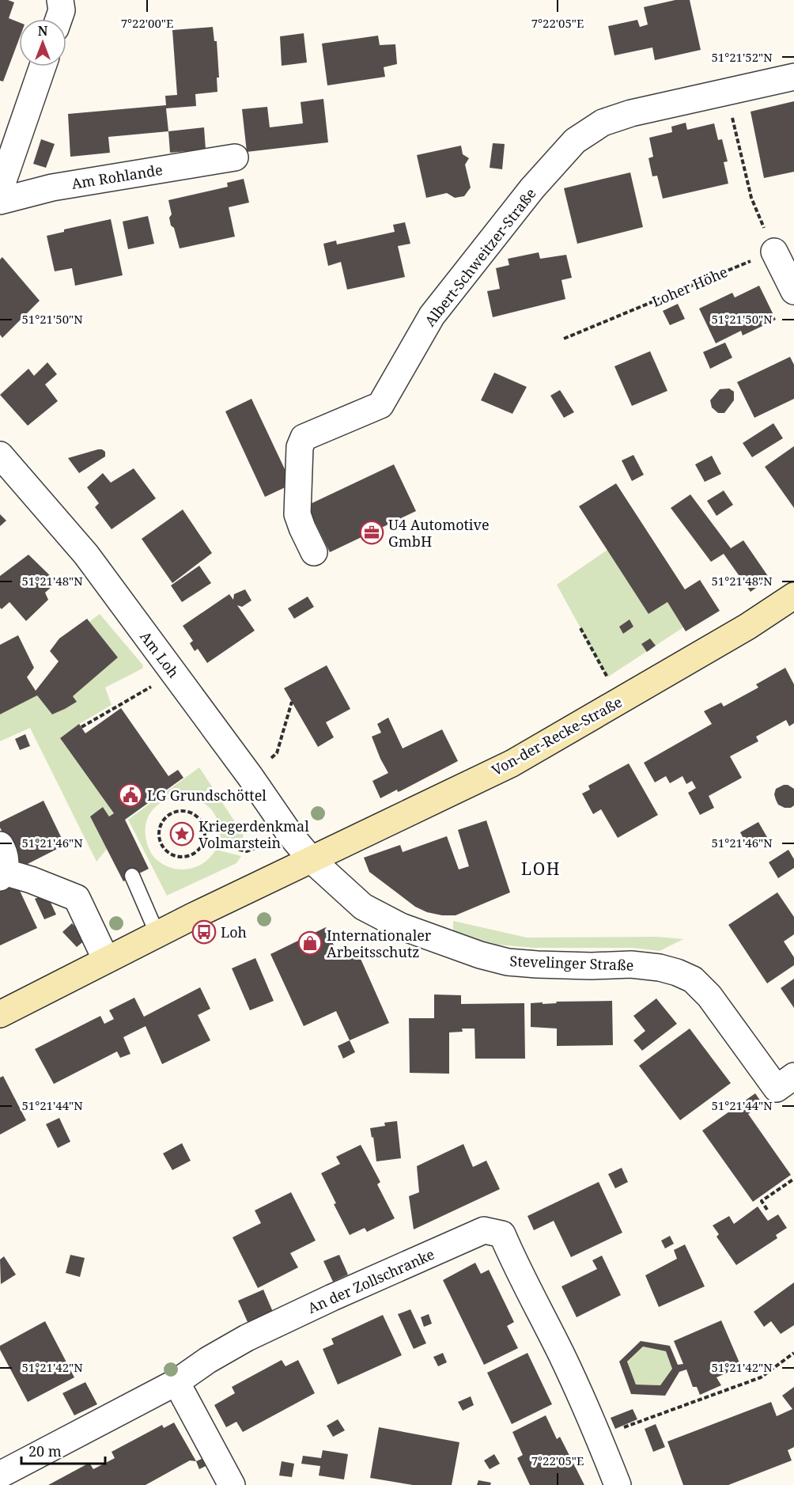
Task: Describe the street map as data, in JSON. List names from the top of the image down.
{
  "streets": {
    "street": [
      "Am Rohlande",
      "Albert-Schweitzer-Straße",
      "Am Loh",
      "Von-der-Recke-Straße",
      "Stevelinger Straße",
      "An der Zollschranke"
    ],
    "path": ["Loher Höhe"]
  },
  "crossings": [
    ["Am Loh", "Von-der-Recke-Straße"],
    ["Am Loh", "Stevelinger Straße"],
    ["Von-der-Recke-Straße", "Stevelinger Straße"]
  ],
  "districts": ["LOH"],
  "places": {
    "office": ["U4 Automotive GmbH"],
    "public building": ["LG Grundschöttel"],
    "place": ["Kriegerdenkmal Volmarstein"],
    "bus stop": ["Loh"],
    "shop": ["Internationaler Arbeitsschutz"]
  },
  "scale_bar": "20 m",
  "north": "top",
  "coordinates": [
    "7°22'00\"E",
    "7°22'05\"E",
    "51°21'52\"N",
    "51°21'50\"N",
    "51°21'48\"N",
    "51°21'46\"N",
    "51°21'44\"N",
    "51°21'42\"N"
  ]
}
